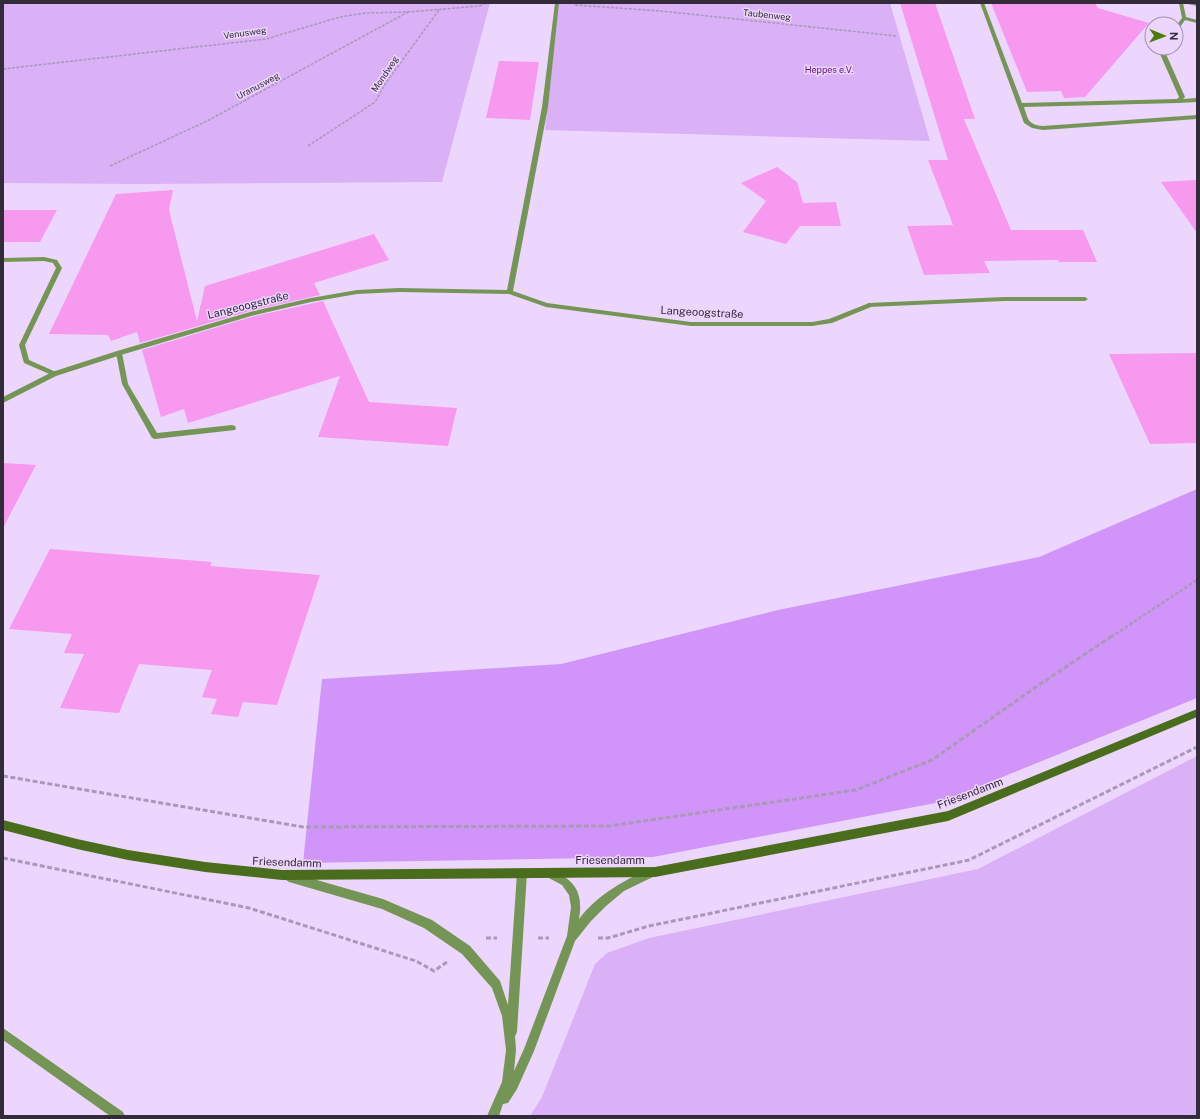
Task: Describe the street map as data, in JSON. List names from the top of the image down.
{
  "streets": {
    "main road": ["Friesendamm"],
    "street": ["Langeoogstraße"],
    "path": [
      "Taubenweg",
      "Venusweg",
      "Mondweg",
      "Uranusweg"
    ]
  },
  "crossings": [
    ["Venusweg", "Mondweg"],
    ["Venusweg", "Uranusweg"]
  ],
  "parks": ["Heppes e.V."],
  "north": "right"
}
